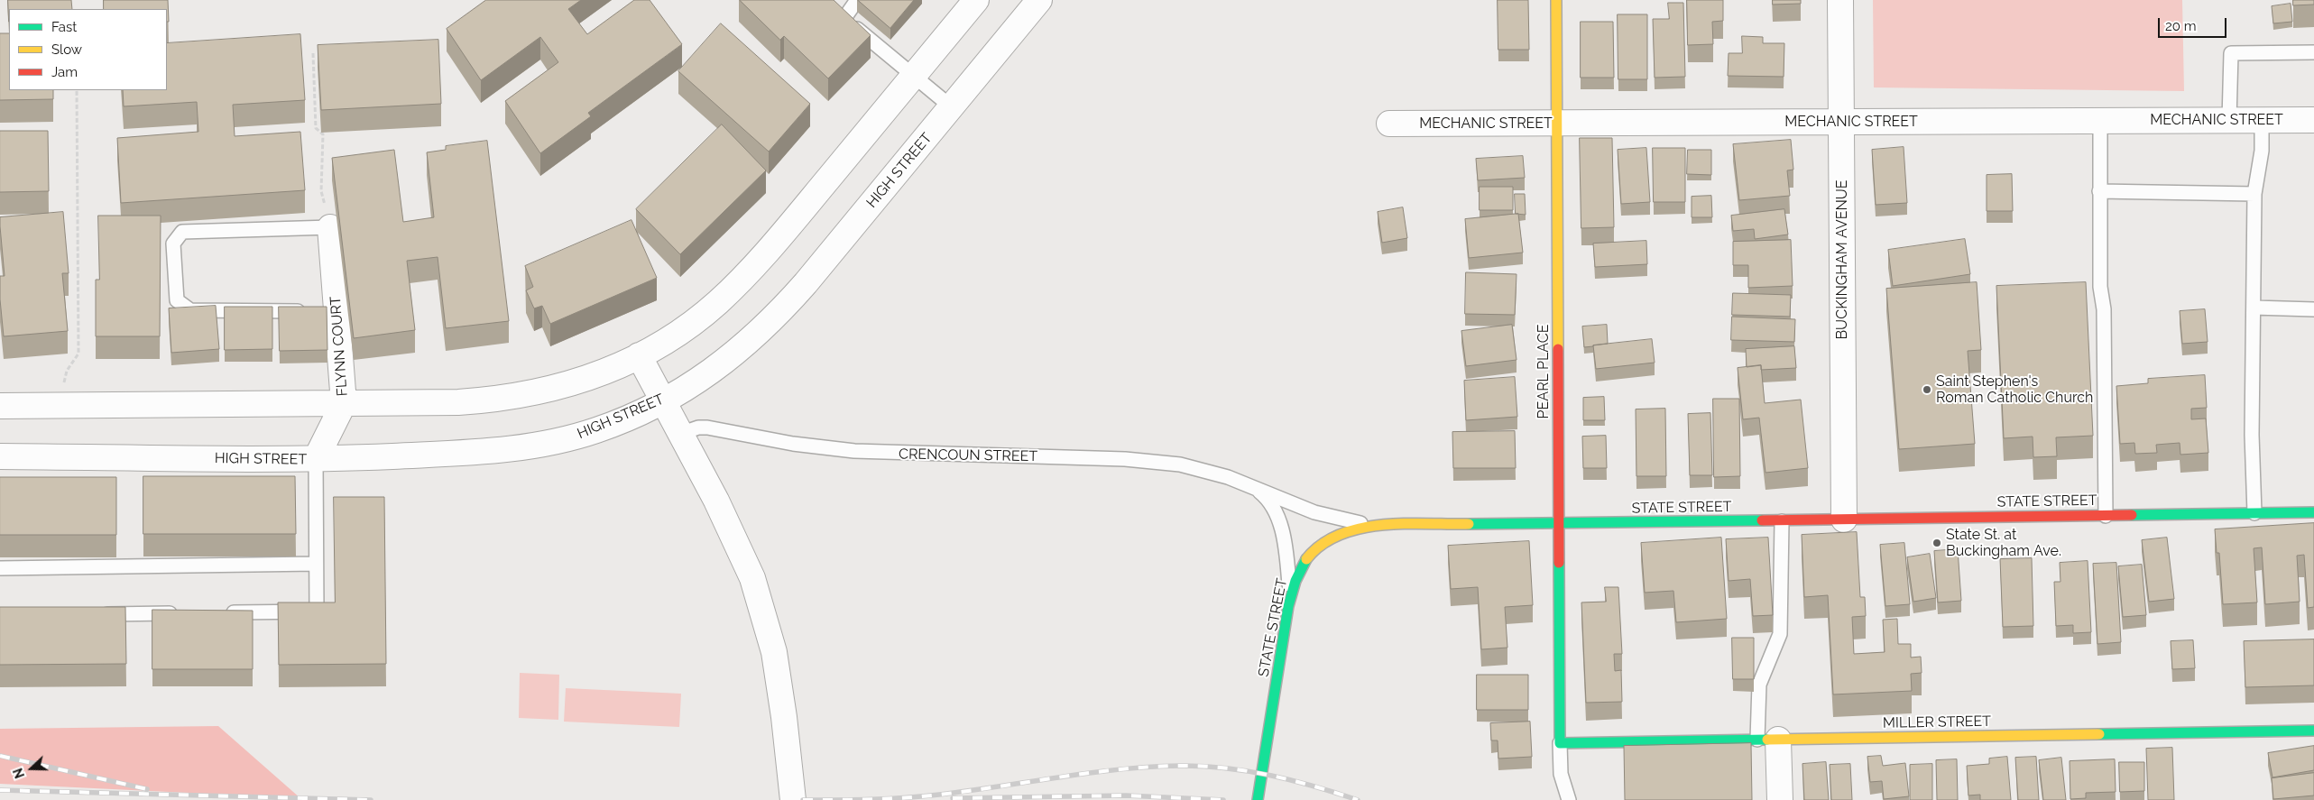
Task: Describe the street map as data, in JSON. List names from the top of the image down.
{
  "streets": {
    "street": [
      "MECHANIC STREET",
      "HIGH STREET",
      "BUCKINGHAM AVENUE",
      "FLYNN COURT",
      "PEARL PLACE",
      "STATE STREET",
      "MILLER STREET"
    ],
    "lane": ["CRENCOUN STREET"]
  },
  "crossings": [
    ["MECHANIC STREET", "BUCKINGHAM AVENUE"],
    ["MECHANIC STREET", "PEARL PLACE"],
    ["HIGH STREET", "FLYNN COURT"],
    ["BUCKINGHAM AVENUE", "STATE STREET"],
    ["PEARL PLACE", "STATE STREET"],
    ["PEARL PLACE", "MILLER STREET"],
    ["CRENCOUN STREET", "STATE STREET"]
  ],
  "places": ["Saint Stephen's Roman Catholic Church", "State St. at Buckingham Ave."],
  "legend": ["Fast", "Slow", "Jam"],
  "scale_bar": "20 m",
  "north": "left"
}
